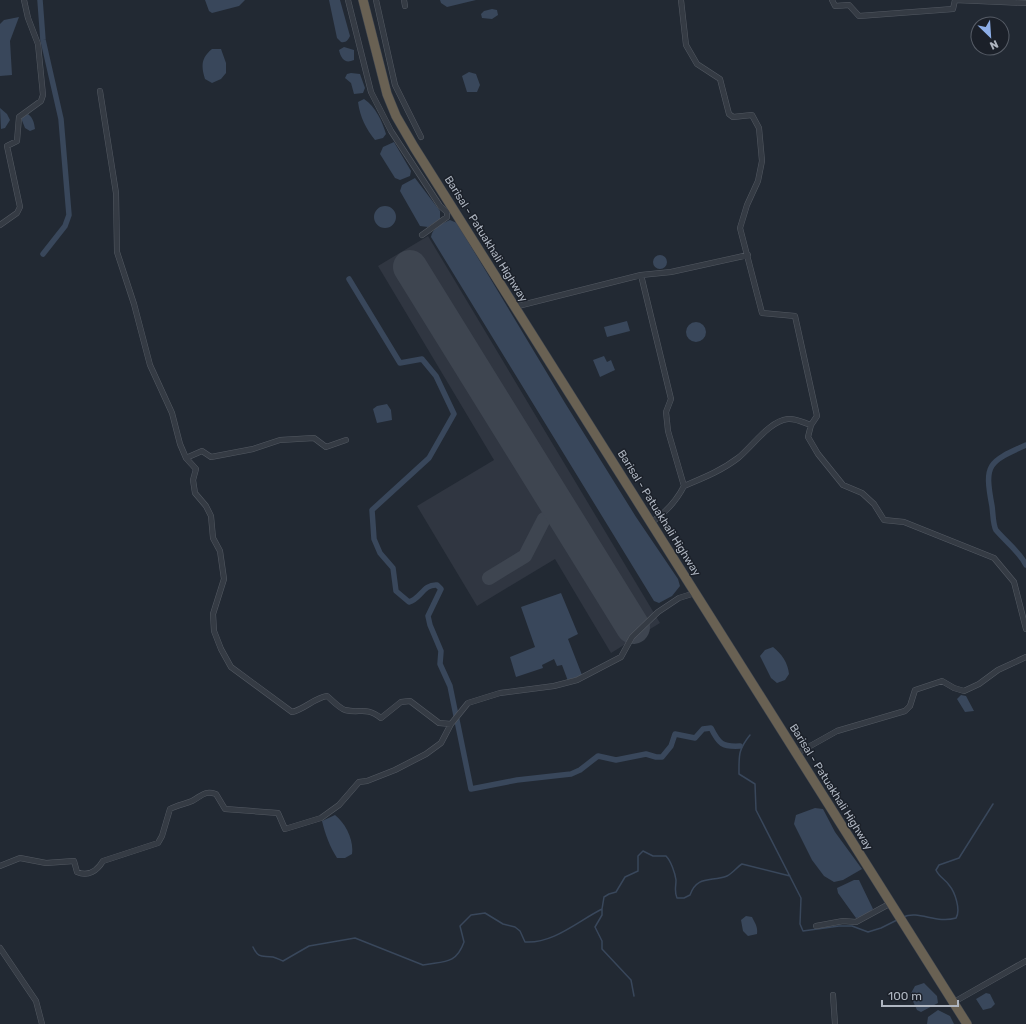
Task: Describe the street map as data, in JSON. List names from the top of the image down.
{
  "streets": {
    "highway": ["Barisal - Patuakhali Highway"]
  },
  "scale_bar": "100 m",
  "north": "bottom right"
}
